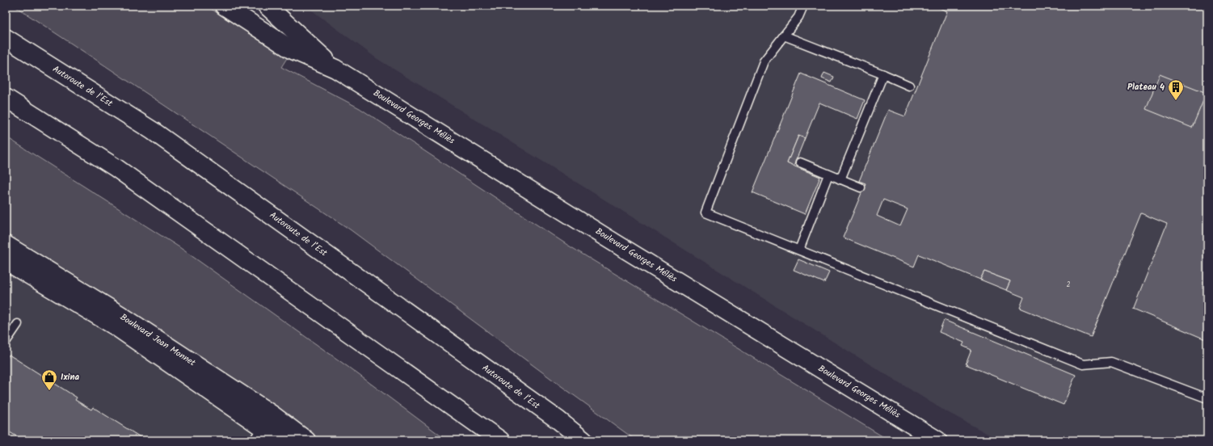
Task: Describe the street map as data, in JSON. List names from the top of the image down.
{
  "streets": {
    "main road": ["Autoroute de l’Est", "Boulevard Georges Méliès", "Boulevard Jean Monnet"]
  },
  "places": {
    "building": ["Plateau 4"],
    "shop": ["Ixina"]
  },
  "house_numbers": ["2"]
}
